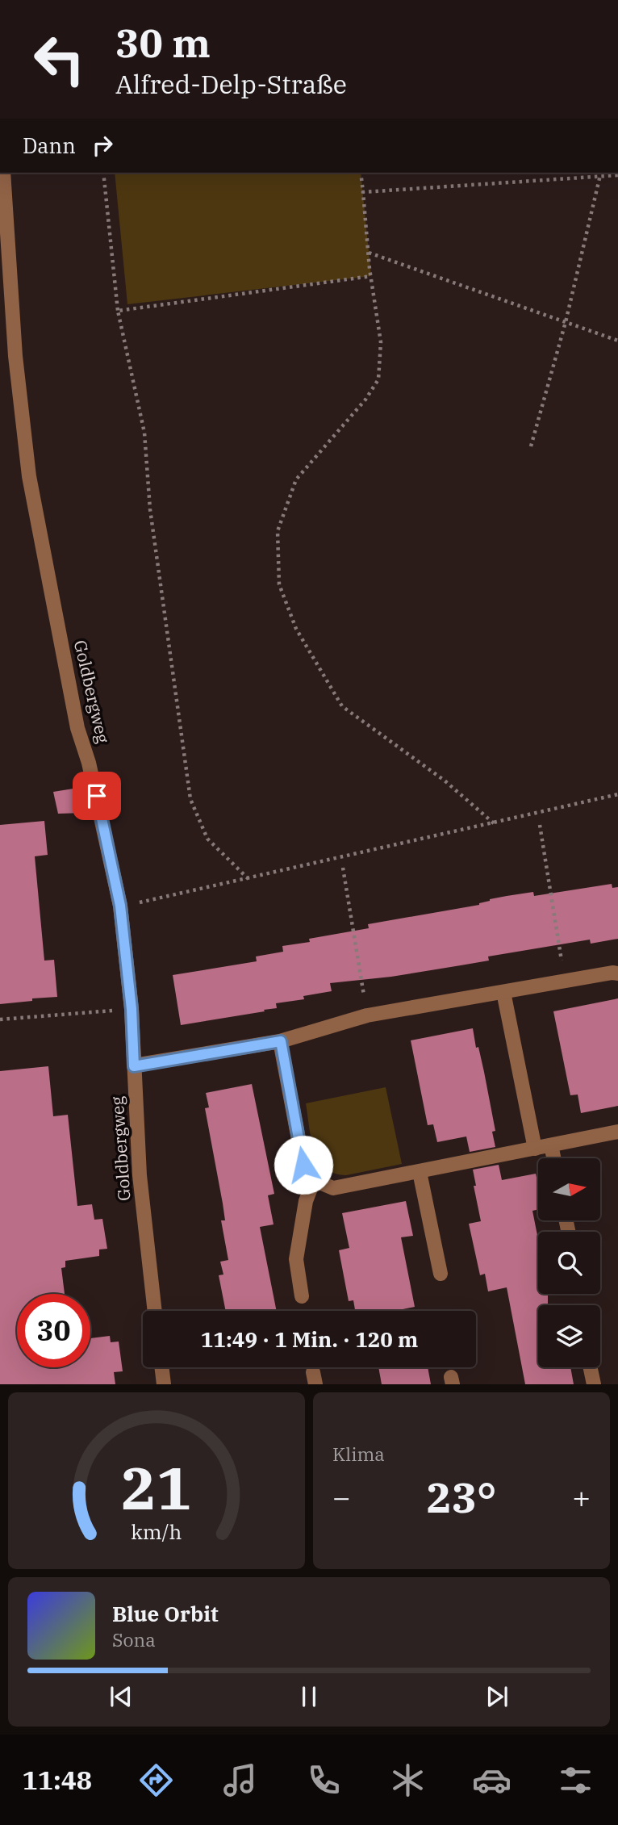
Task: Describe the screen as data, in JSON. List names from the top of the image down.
{
  "streets": {
    "street": ["Goldbergweg"]
  },
  "north": "right",
  "page": {
    "turn": ["30 m", "Alfred-Delp-Straße"],
    "then": "Dann",
    "limit": "30",
    "trip": "11:49 · 1 Min. · 120 m",
    "tile": "Klima",
    "heat": ["−", "23°", "+"],
    "song": ["Blue Orbit", "Sona"],
    "tabs": "11:48",
    "gauge": ["21", "km/h"]
  }
}
